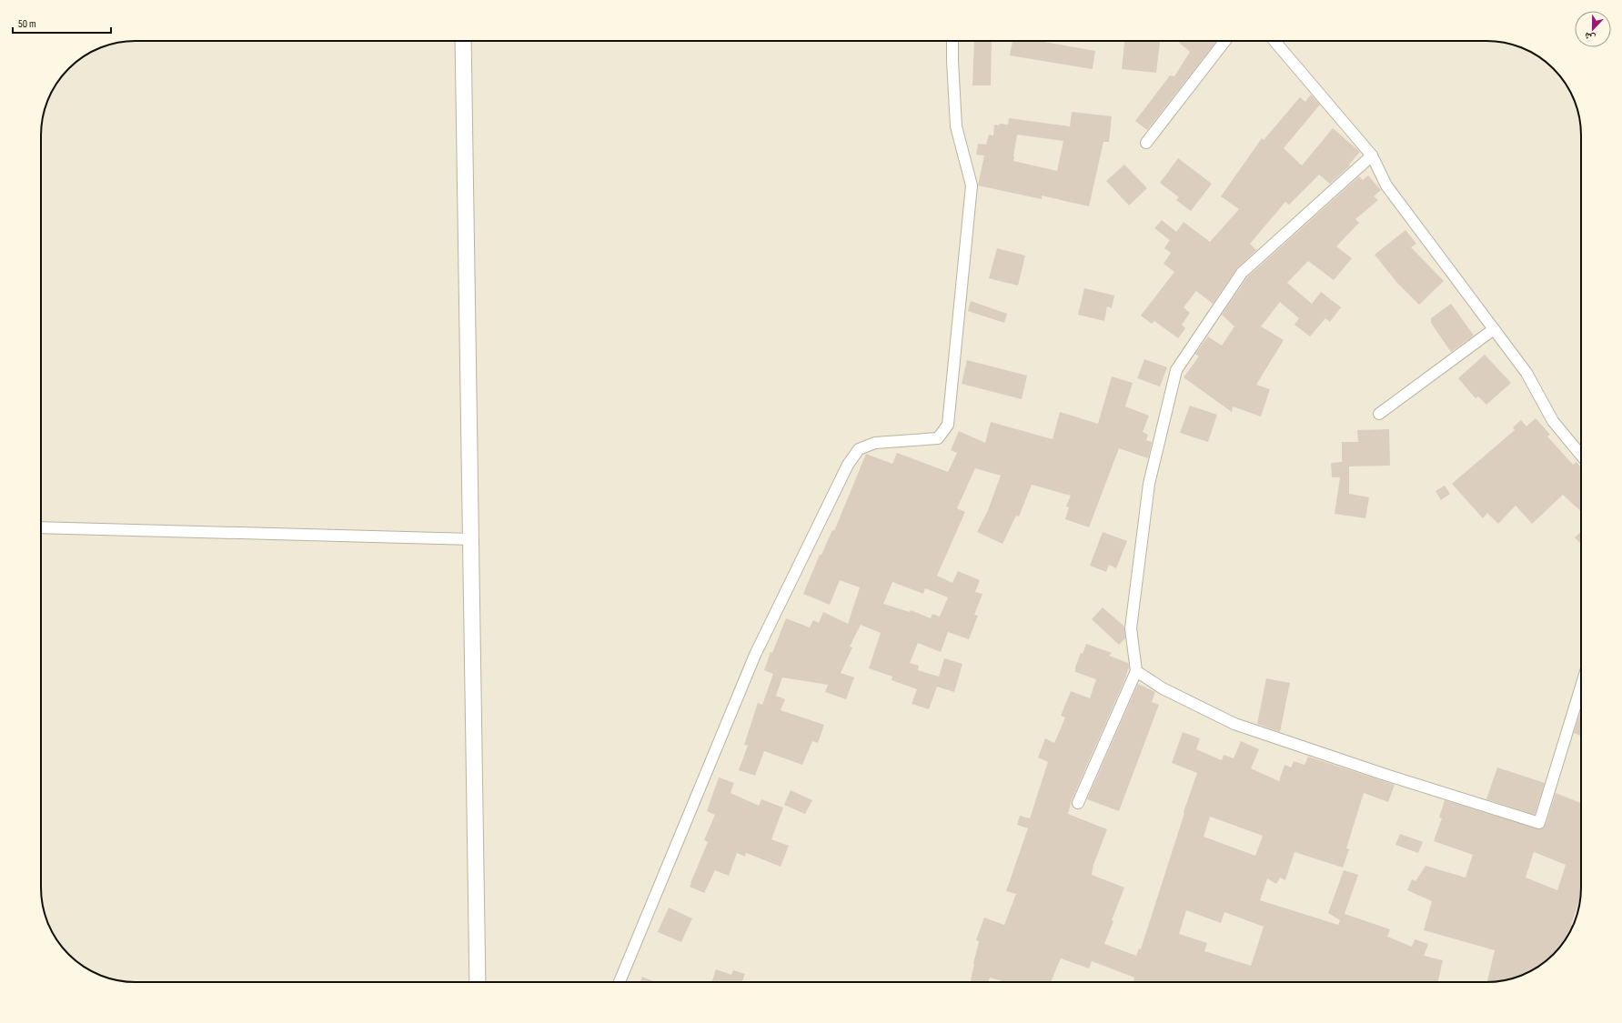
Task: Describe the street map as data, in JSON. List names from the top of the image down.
{
  "scale_bar": "50 m",
  "north": "bottom"
}
